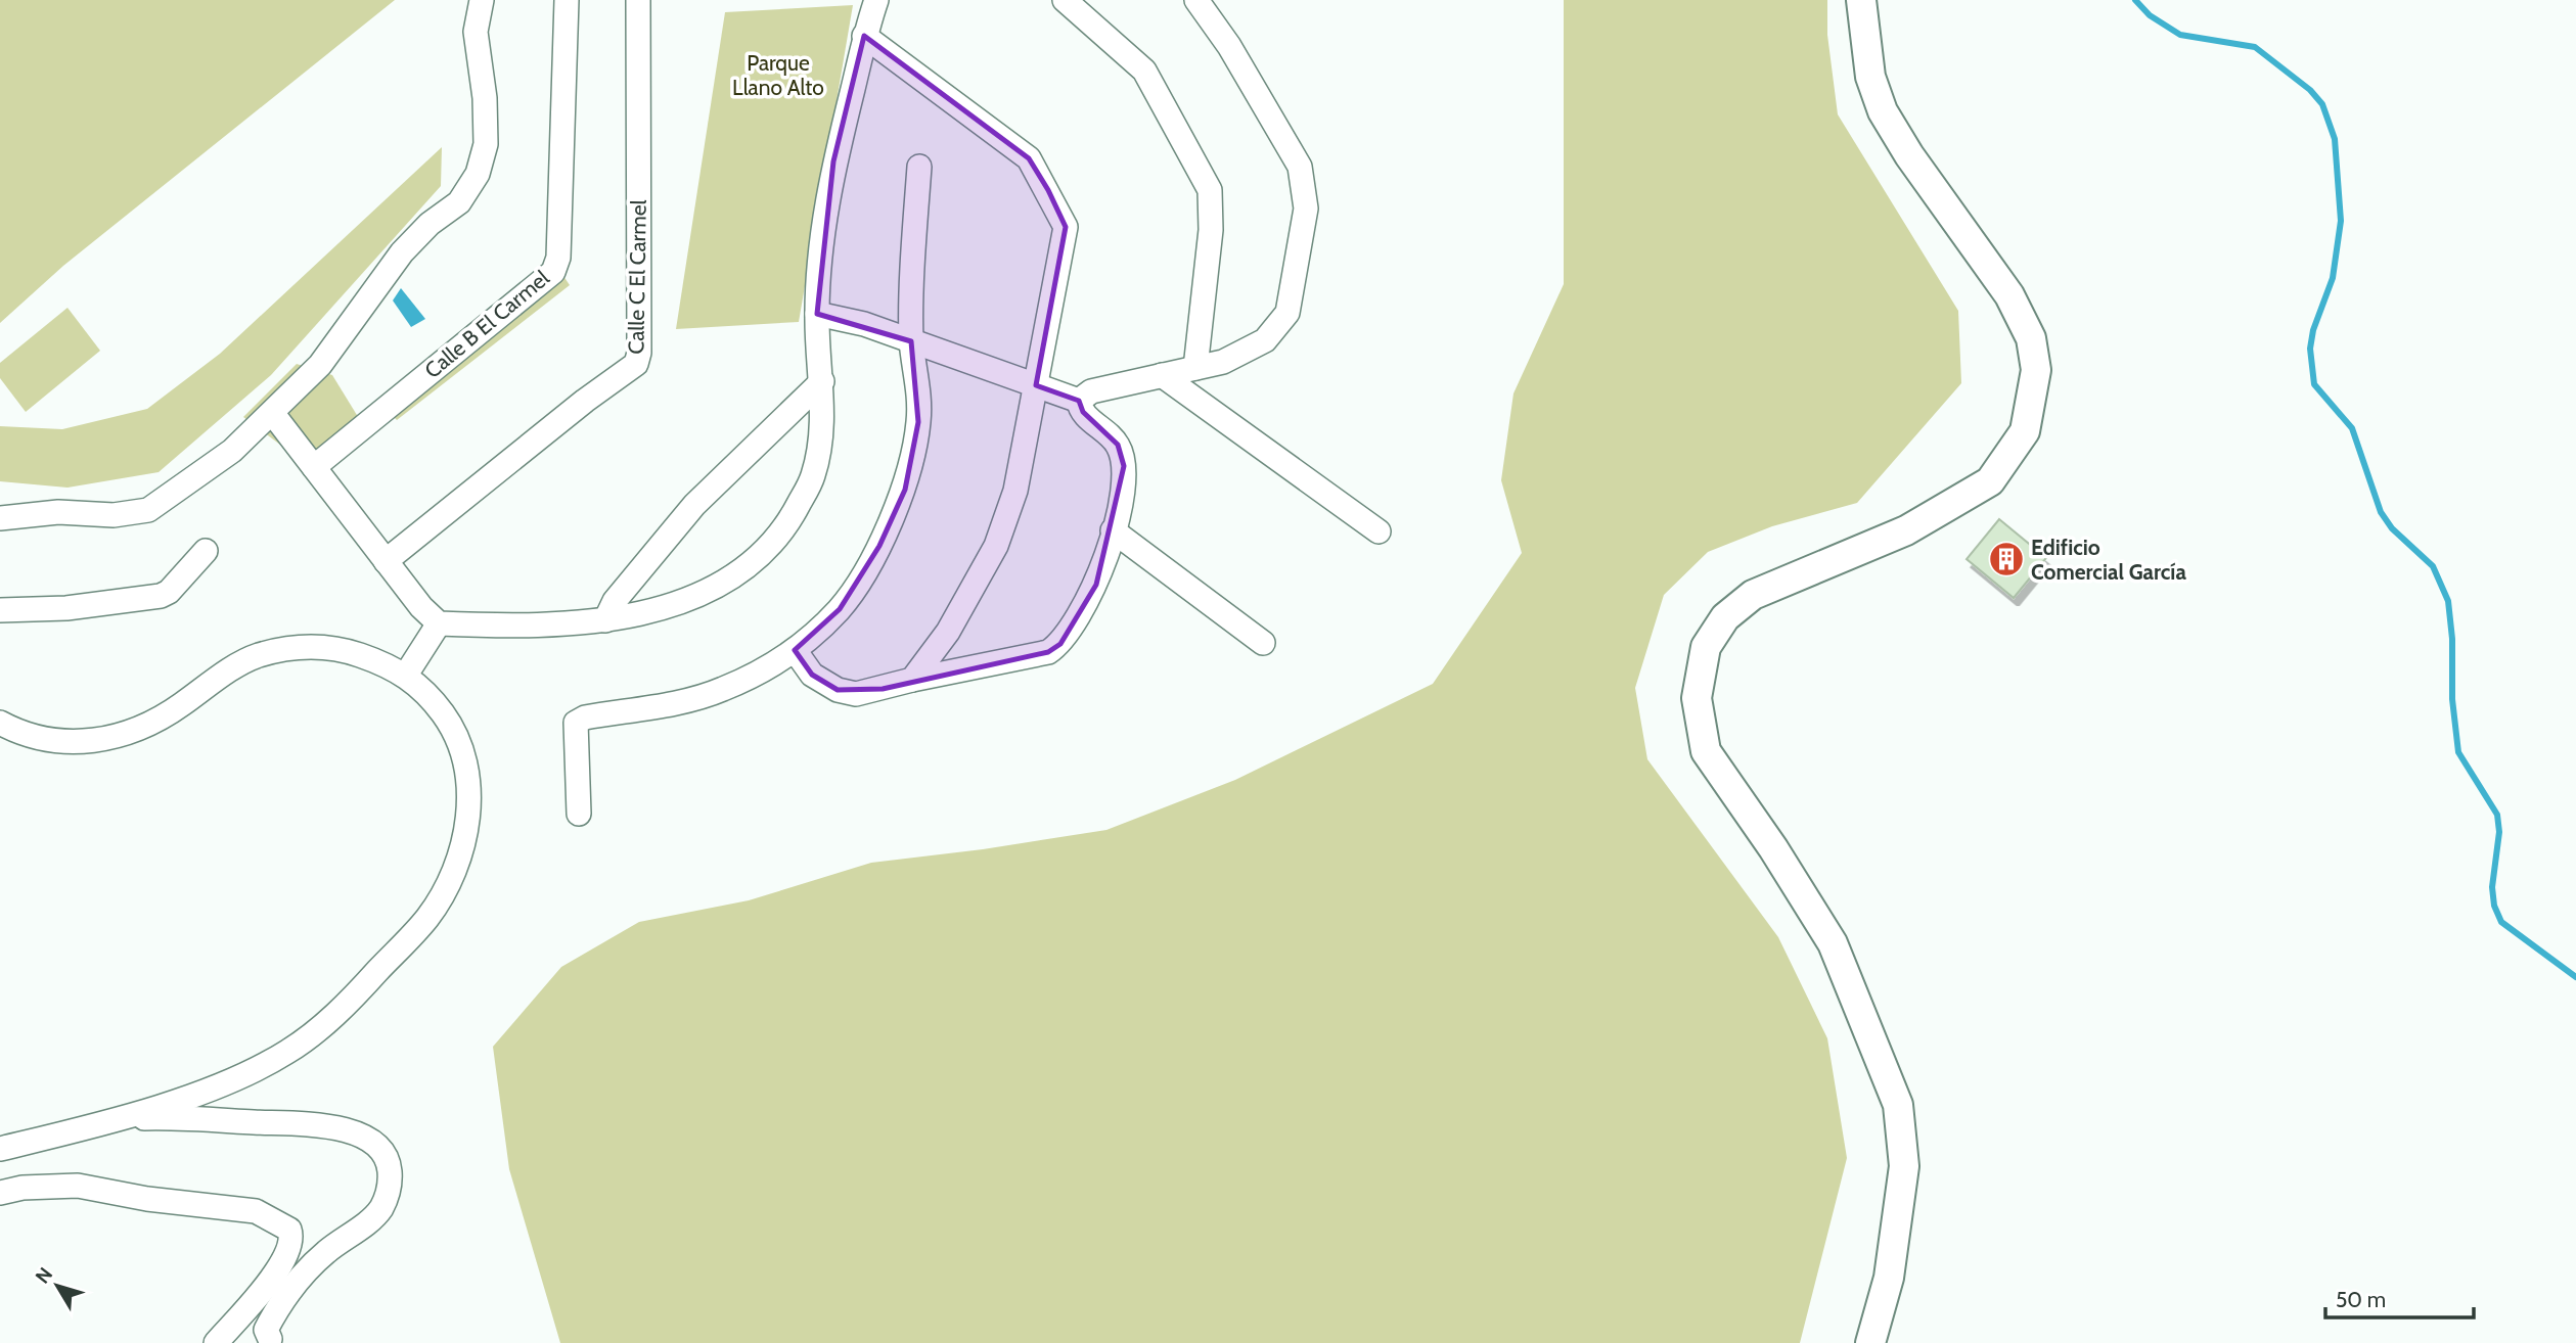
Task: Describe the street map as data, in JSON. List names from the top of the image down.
{
  "streets": {
    "street": ["Calle C El Carmel", "Calle B El Carmel"]
  },
  "parks": ["Parque Llano Alto"],
  "places": {
    "building": ["Edificio Comercial García"]
  },
  "scale_bar": "50 m",
  "north": "top left"
}
